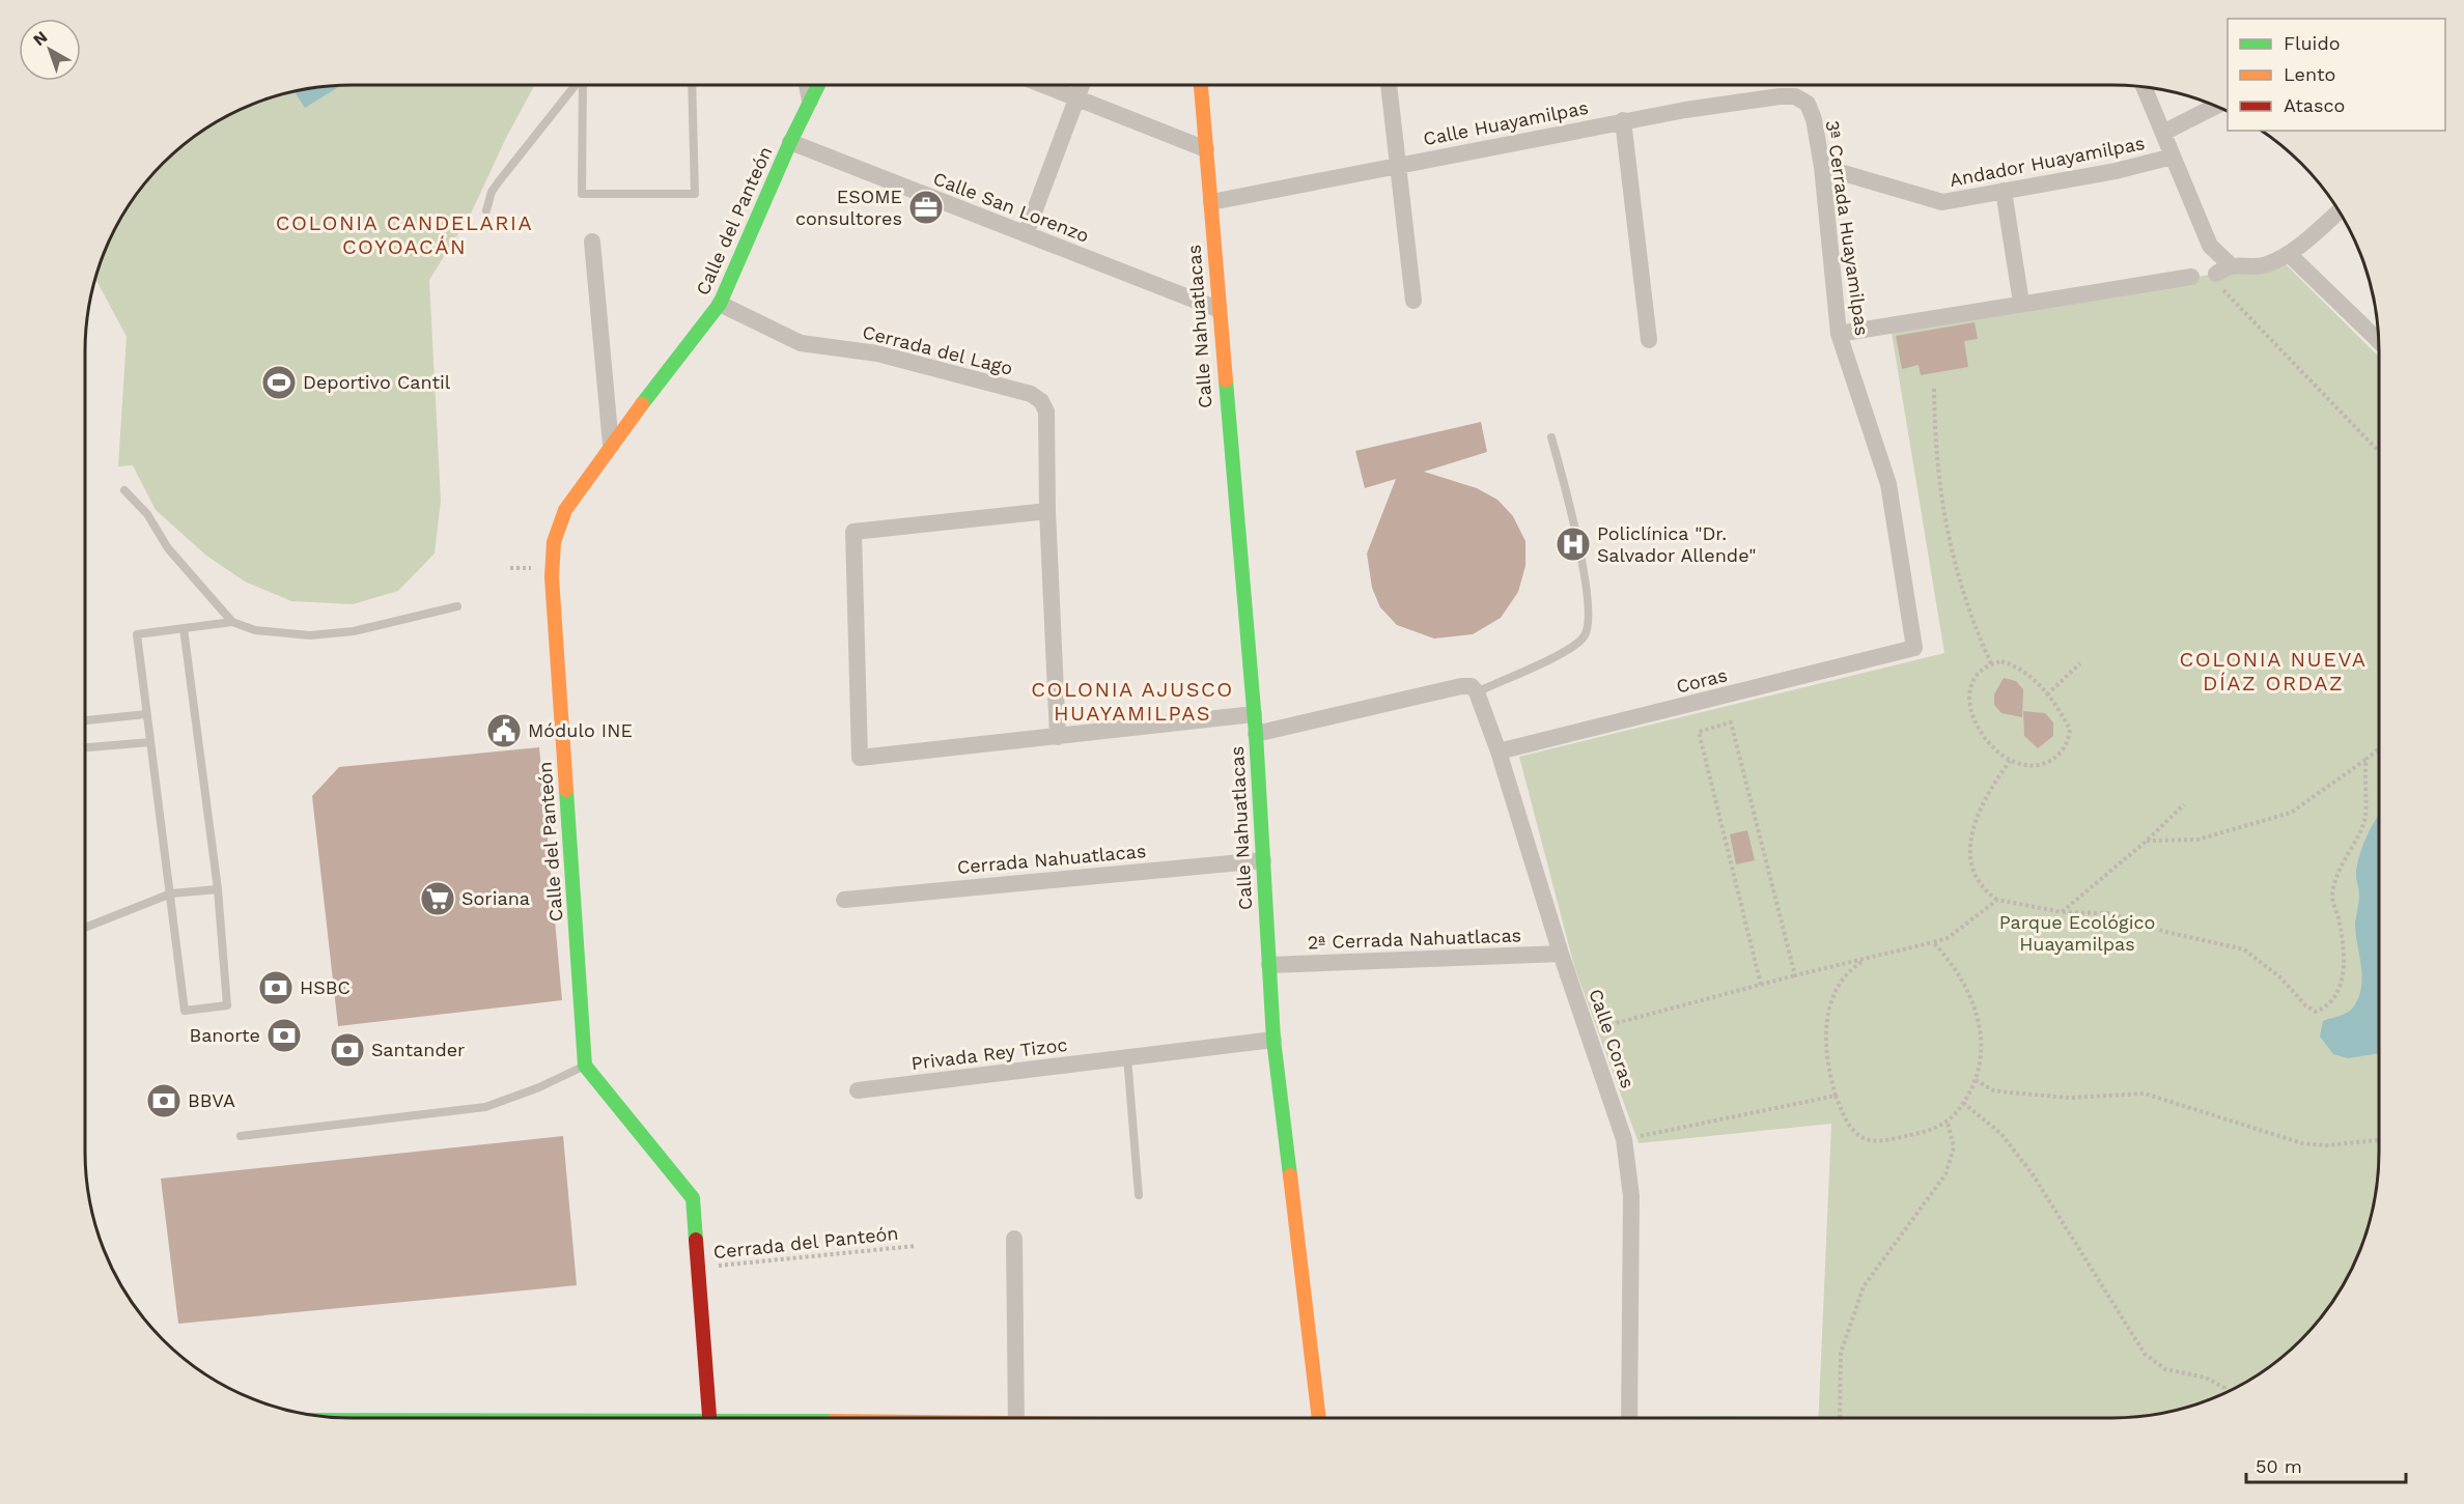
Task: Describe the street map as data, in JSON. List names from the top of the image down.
{
  "streets": {
    "street": [
      "Calle Huayamilpas",
      "Andador Huayamilpas",
      "Calle San Lorenzo",
      "Calle del Panteón",
      "3ª Cerrada Huayamilpas",
      "Calle Nahuatlacas",
      "Cerrada del Lago",
      "Coras",
      "Cerrada Nahuatlacas",
      "2ª Cerrada Nahuatlacas",
      "Calle Coras",
      "Privada Rey Tizoc"
    ],
    "path": ["Cerrada del Panteón"]
  },
  "crossings": [
    ["Calle Huayamilpas", "3ª Cerrada Huayamilpas"],
    ["Calle Huayamilpas", "Calle Nahuatlacas"],
    ["Andador Huayamilpas", "3ª Cerrada Huayamilpas"],
    ["Calle San Lorenzo", "Calle del Panteón"],
    ["Calle San Lorenzo", "Calle Nahuatlacas"],
    ["Calle del Panteón", "Cerrada del Lago"],
    ["3ª Cerrada Huayamilpas", "Coras"],
    ["Calle Nahuatlacas", "Cerrada Nahuatlacas"],
    ["Calle Nahuatlacas", "2ª Cerrada Nahuatlacas"],
    ["Calle Nahuatlacas", "Privada Rey Tizoc"],
    ["Coras", "Calle Coras"],
    ["2ª Cerrada Nahuatlacas", "Calle Coras"]
  ],
  "districts": ["COLONIA CANDELARIA COYOACÁN", "COLONIA NUEVA DÍAZ ORDAZ", "COLONIA AJUSCO HUAYAMILPAS"],
  "parks": ["Parque Ecológico Huayamilpas"],
  "places": {
    "office": ["ESOME consultores"],
    "sports": ["Deportivo Cantil"],
    "hospital": ["Policlínica \"Dr. Salvador Allende\""],
    "public building": ["Módulo INE"],
    "supermarket": ["Soriana"],
    "bank": [
      "HSBC",
      "Banorte",
      "Santander",
      "BBVA"
    ]
  },
  "legend": ["Fluido", "Lento", "Atasco"],
  "scale_bar": "50 m",
  "north": "top left"
}
